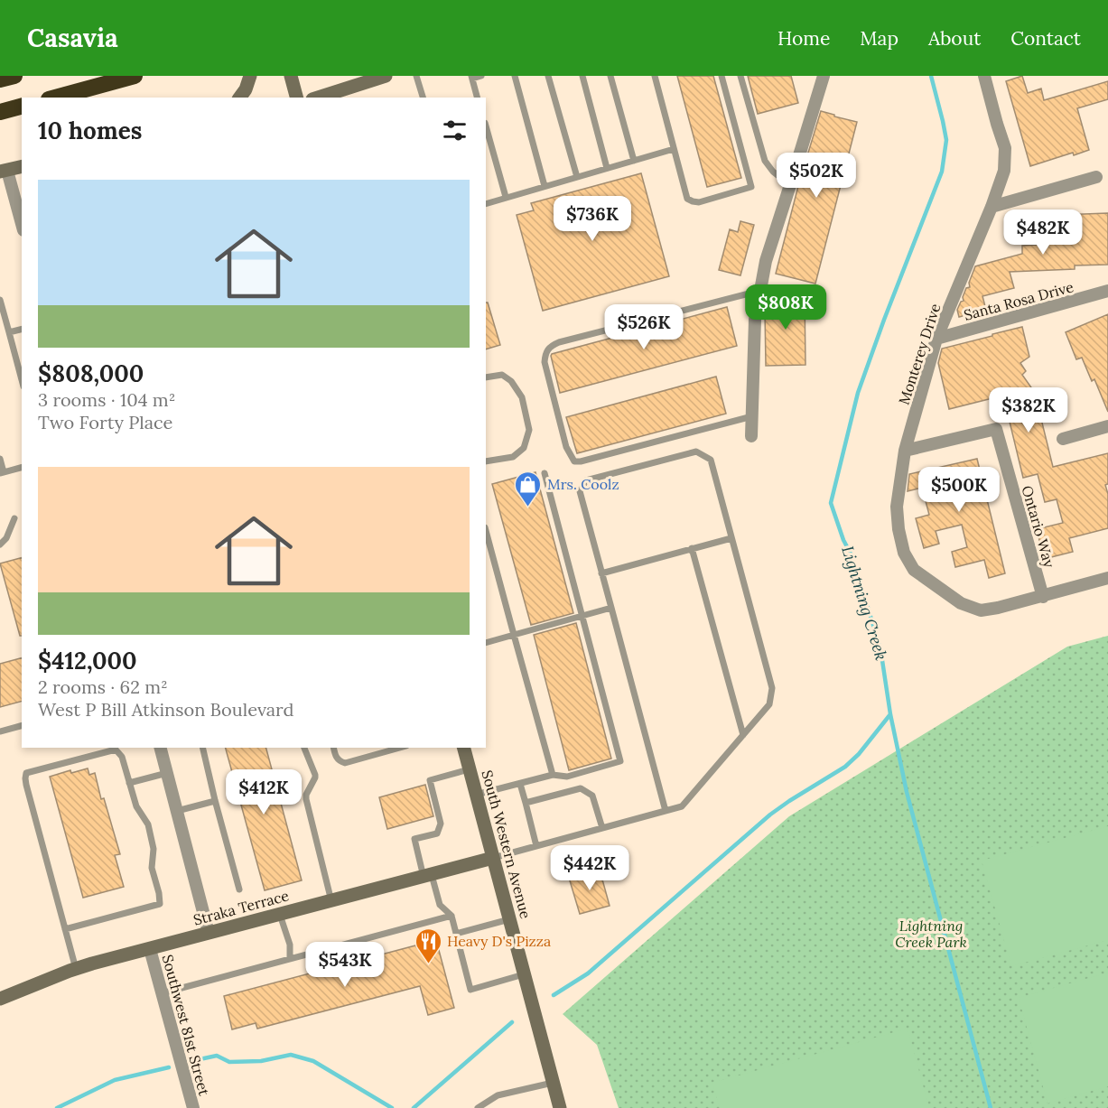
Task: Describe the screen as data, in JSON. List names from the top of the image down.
{
  "streets": {
    "main road": ["South Western Avenue", "Straka Terrace"],
    "street": [
      "Santa Rosa Drive",
      "Monterey Drive",
      "Ontario Way",
      "Southwest 81st Street"
    ]
  },
  "crossings": [
    ["Santa Rosa Drive", "Monterey Drive"],
    ["Monterey Drive", "Ontario Way"],
    ["South Western Avenue", "Straka Terrace"],
    ["Straka Terrace", "Southwest 81st Street"]
  ],
  "water": ["Lightning Creek"],
  "parks": ["Lightning Creek Park"],
  "places": {
    "shop": ["Mrs. Coolz"],
    "restaurant": ["Heavy D's Pizza"]
  },
  "page": {
    "header": "Casavia",
    "nav": [
      "Home",
      "Map",
      "About",
      "Contact"
    ],
    "heading": "10 homes",
    "price": [
      "$502K",
      "$736K",
      "$482K",
      "$808K",
      "$526K",
      "$382K",
      "$500K",
      "$412K",
      "$442K",
      "$543K"
    ],
    "list": [
      {
        "name": "$808,000",
        "note": "3 rooms · 104 m² · Two Forty Place"
      },
      {
        "name": "$412,000",
        "note": "2 rooms · 62 m² · West P Bill Atkinson Boulevard"
      }
    ]
  }
}
